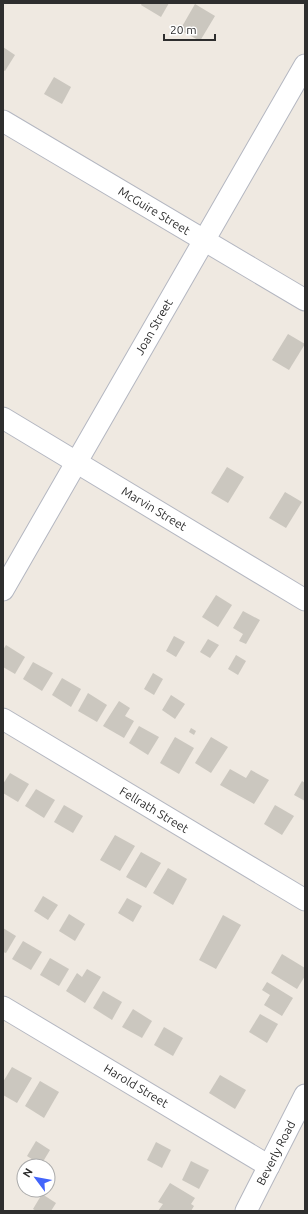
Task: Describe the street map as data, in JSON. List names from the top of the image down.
{
  "streets": {
    "street": [
      "McGuire Street",
      "Joan Street",
      "Marvin Street",
      "Fellrath Street",
      "Harold Street",
      "Beverly Road"
    ]
  },
  "crossings": [
    ["McGuire Street", "Joan Street"],
    ["Joan Street", "Marvin Street"],
    ["Harold Street", "Beverly Road"]
  ],
  "scale_bar": "20 m",
  "north": "top left"
}
